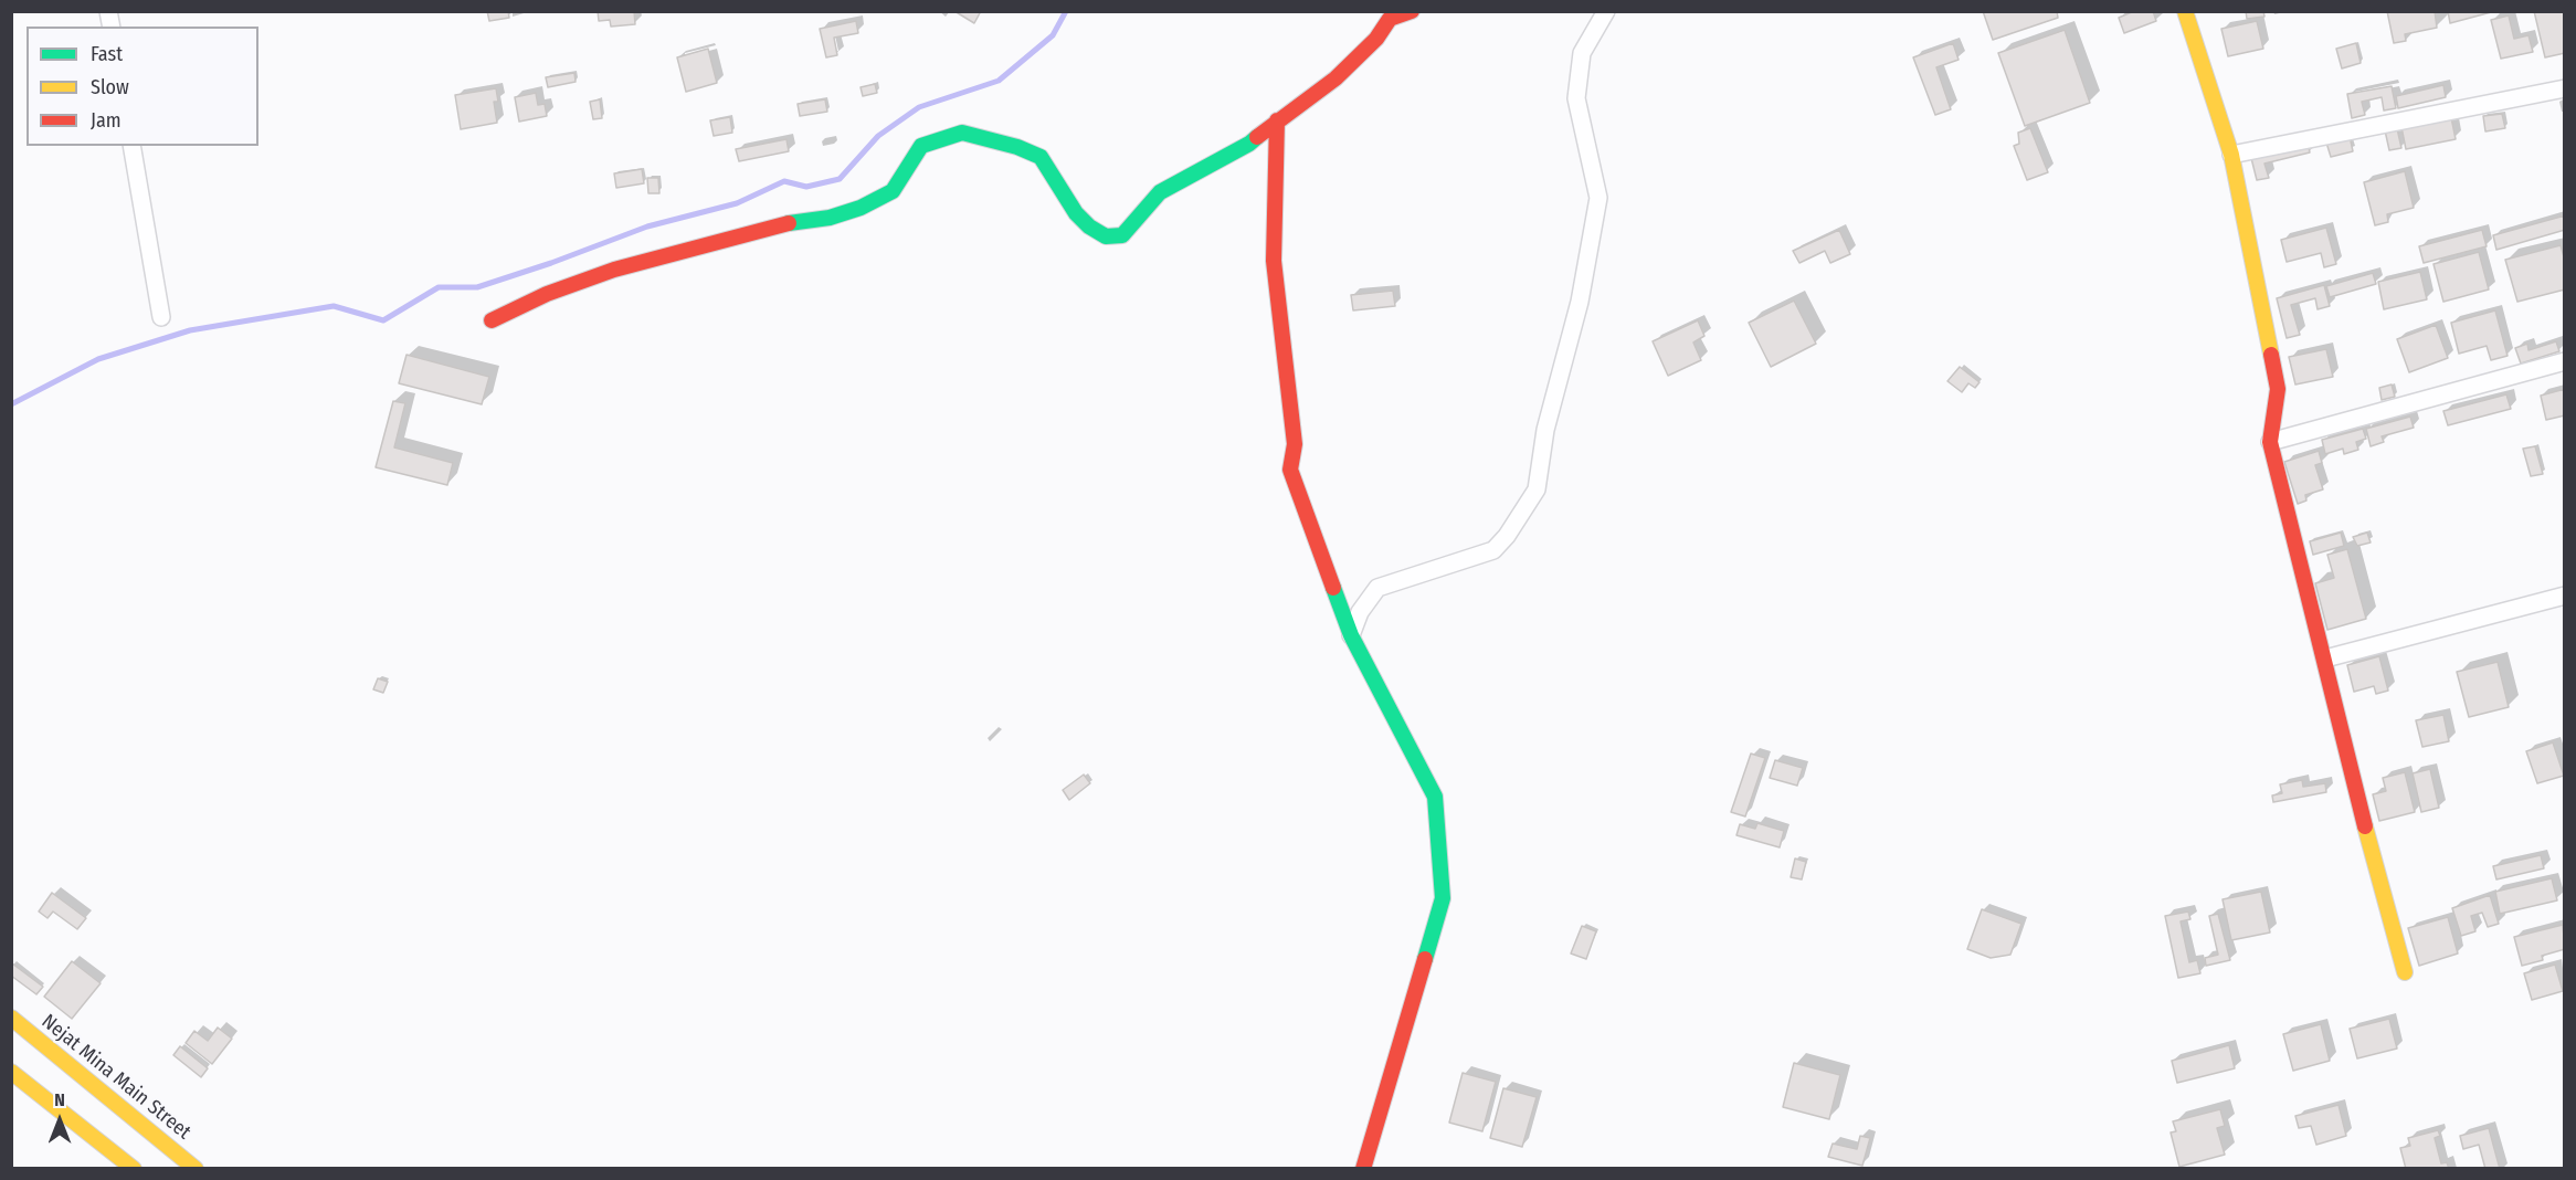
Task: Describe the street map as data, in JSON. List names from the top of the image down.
{
  "streets": {
    "street": ["Nejat Mina Main Street"]
  },
  "legend": ["Fast", "Slow", "Jam"],
  "north": "top"
}
